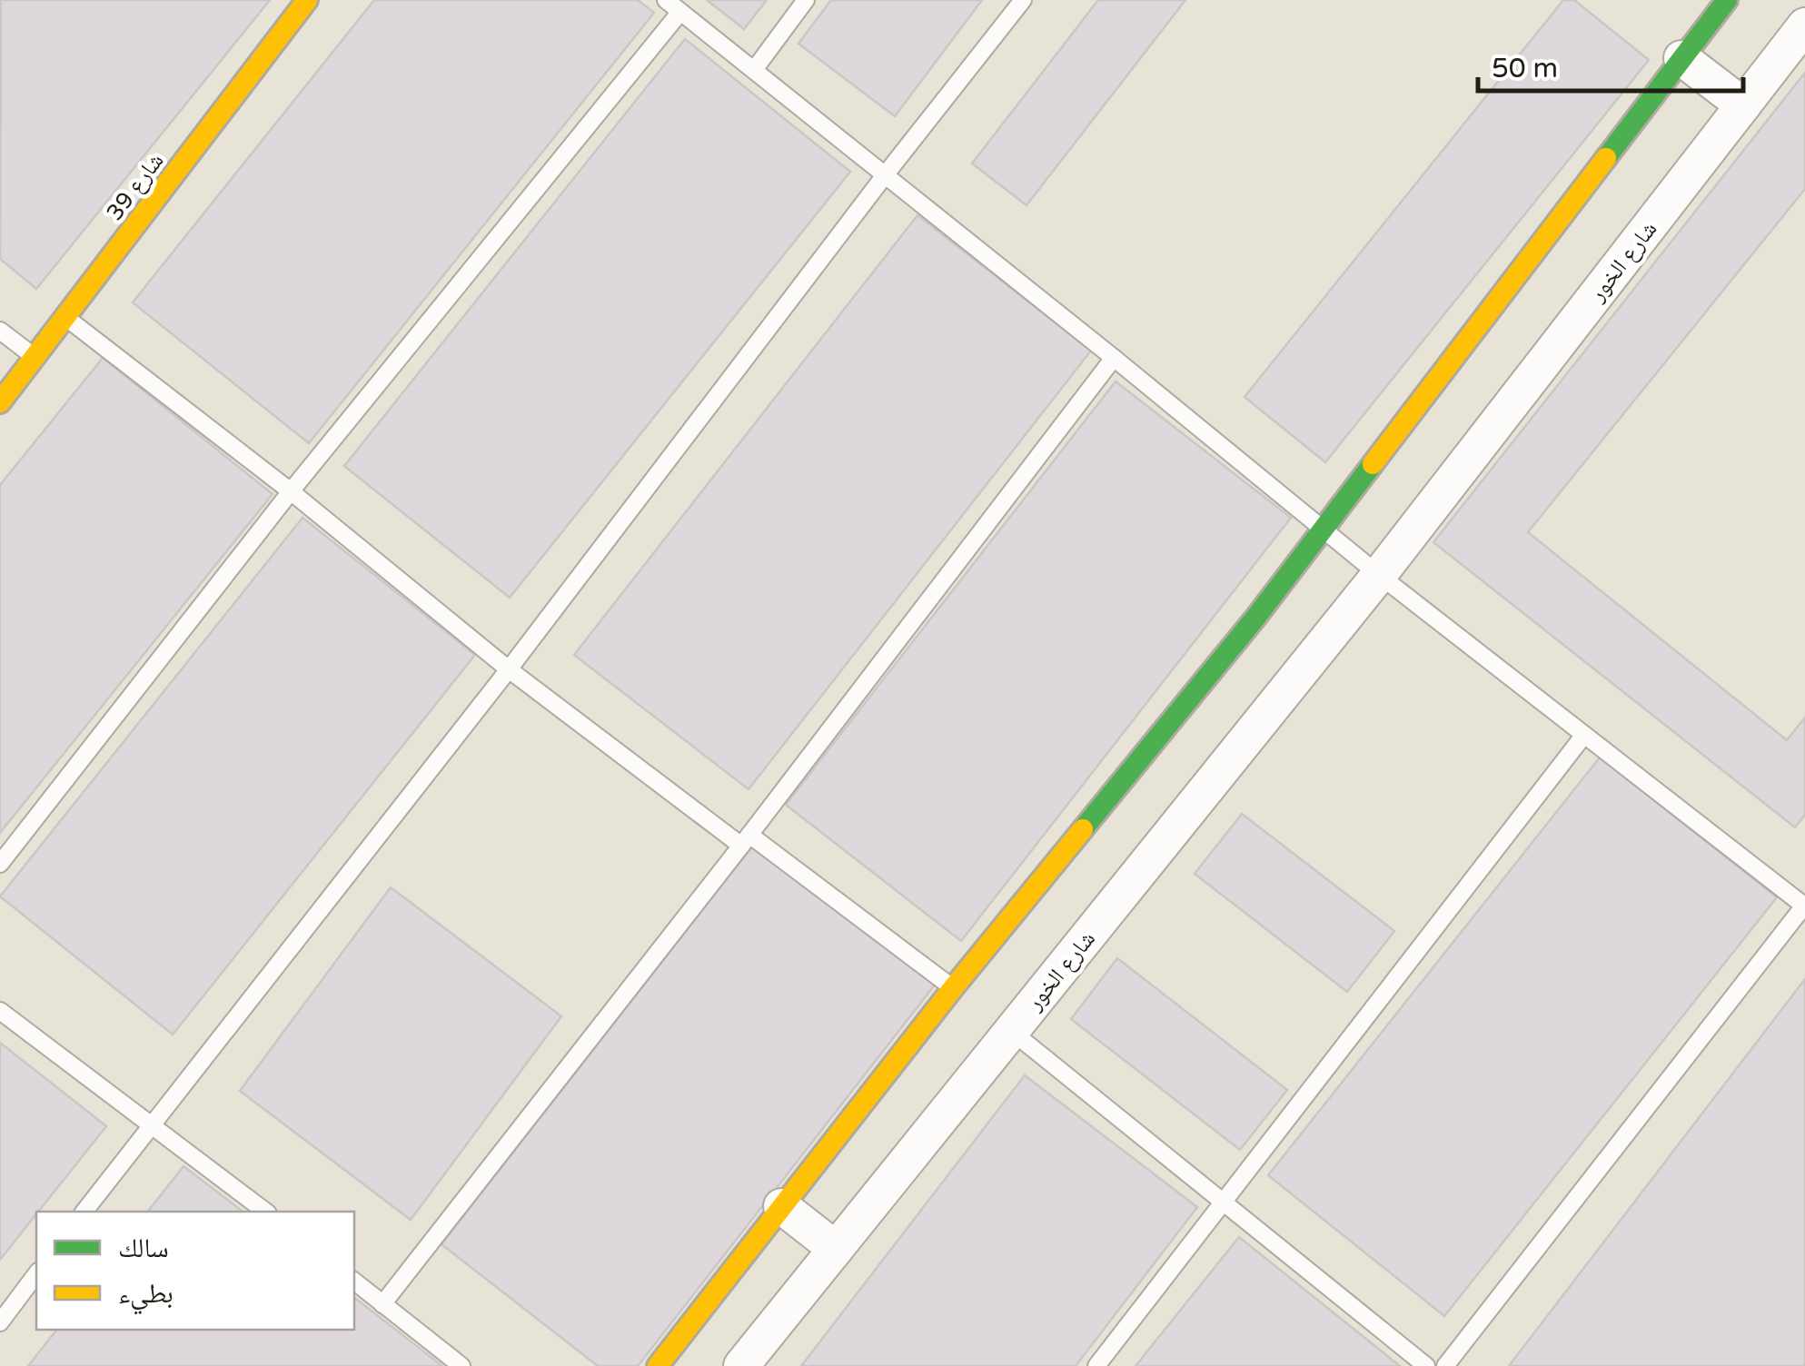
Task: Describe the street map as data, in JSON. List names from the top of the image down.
{
  "streets": {
    "street": ["شارع 39", "شارع الخور"]
  },
  "legend": ["سالك", "بطيء"],
  "scale_bar": "50 m"
}
